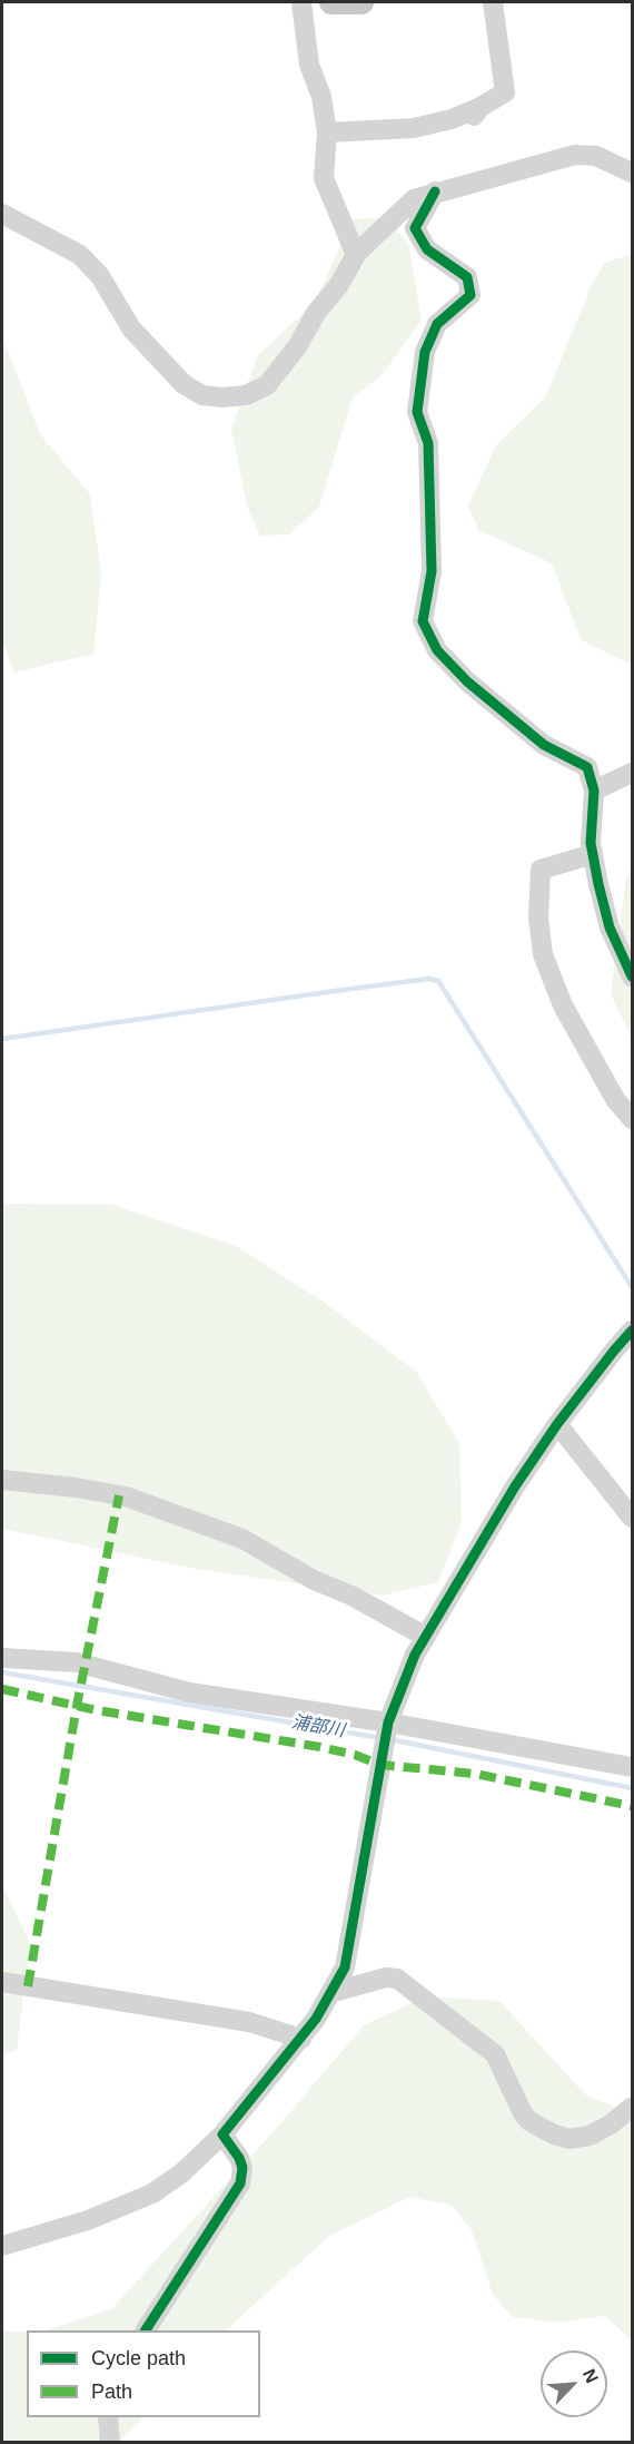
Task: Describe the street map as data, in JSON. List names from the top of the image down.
{
  "water": ["浦部川"],
  "legend": ["Cycle path", "Path"],
  "north": "top right"
}
